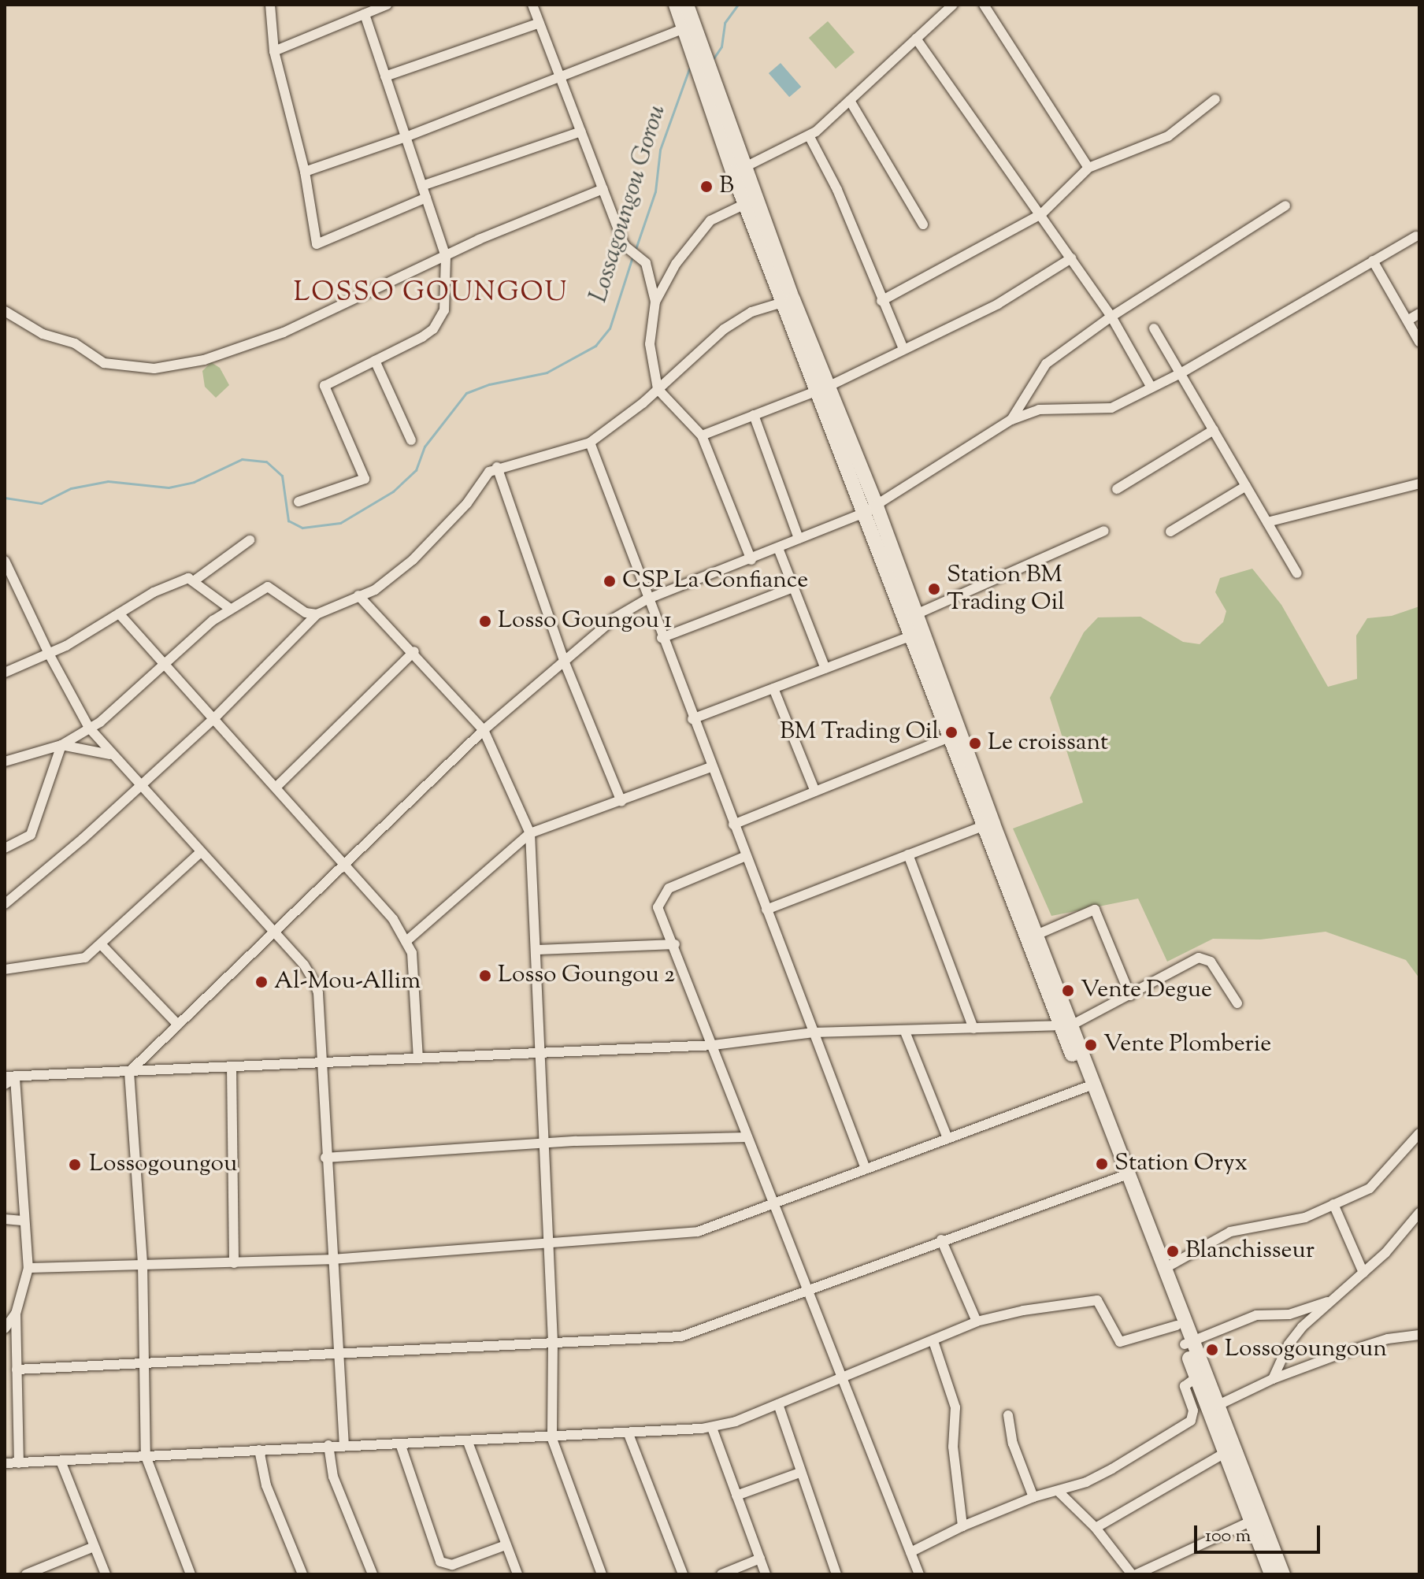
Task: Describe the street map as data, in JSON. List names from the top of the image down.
{
  "districts": ["LOSSO GOUNGOU"],
  "water": ["Lossagoungou Gorou"],
  "places": [
    "B",
    "CSP La Confiance",
    "Station BM Trading Oil",
    "Losso Goungou 1",
    "BM Trading Oil",
    "Le croissant",
    "Losso Goungou 2",
    "Al-Mou-Allim",
    "Vente Degue",
    "Vente Plomberie",
    "Station Oryx",
    "Lossogoungou",
    "Blanchisseur",
    "Lossogoungoun"
  ],
  "scale_bar": "100 m"
}
